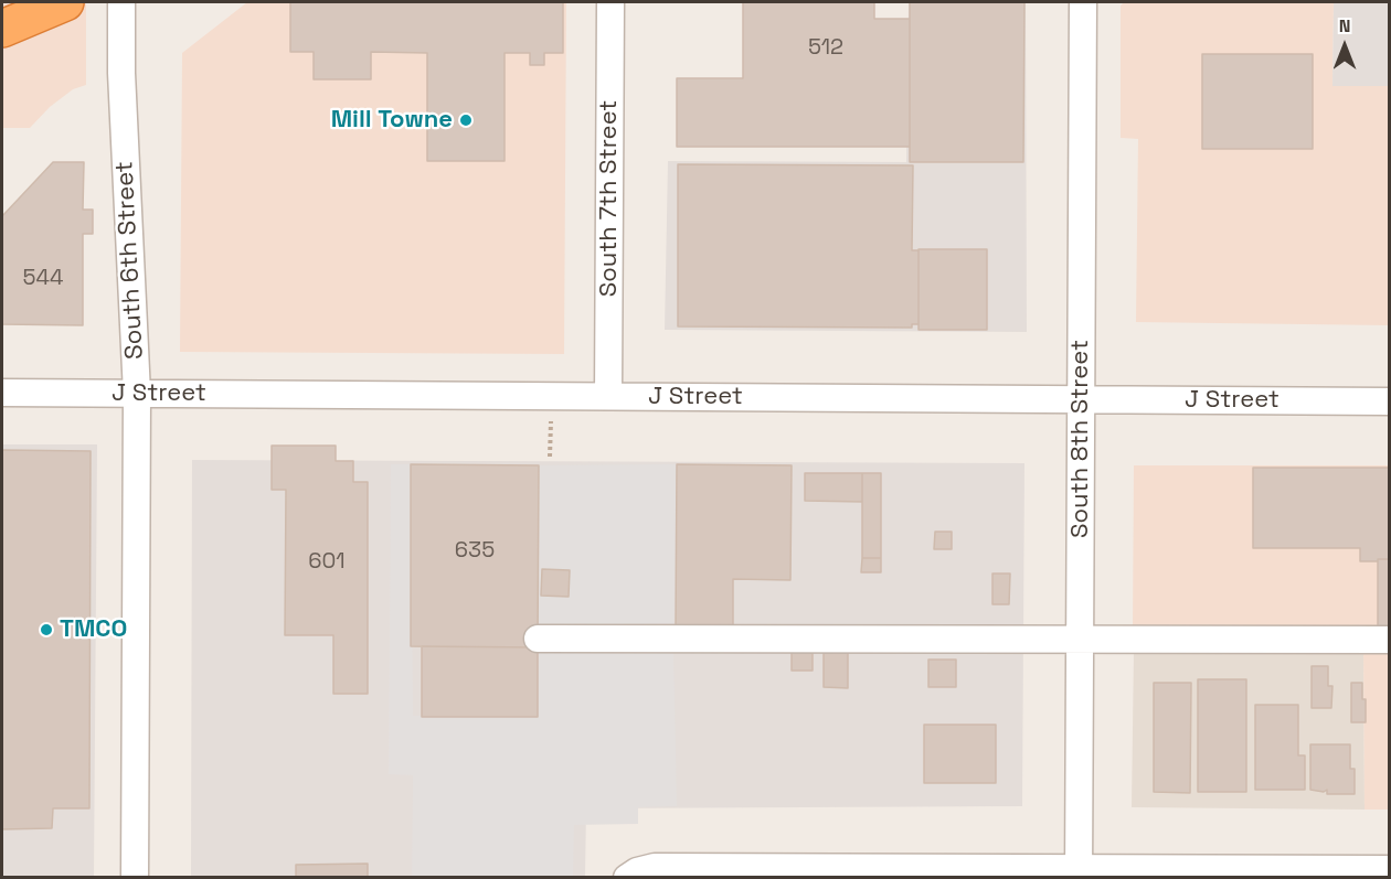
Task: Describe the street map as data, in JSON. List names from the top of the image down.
{
  "streets": {
    "street": [
      "South 7th Street",
      "South 6th Street",
      "J Street",
      "South 8th Street"
    ]
  },
  "crossings": [
    ["South 7th Street", "J Street"],
    ["South 6th Street", "J Street"],
    ["J Street", "South 8th Street"]
  ],
  "places": ["Mill Towne", "TMCO"],
  "house_numbers": [
    "512",
    "544",
    "635",
    "601"
  ],
  "north": "top"
}
